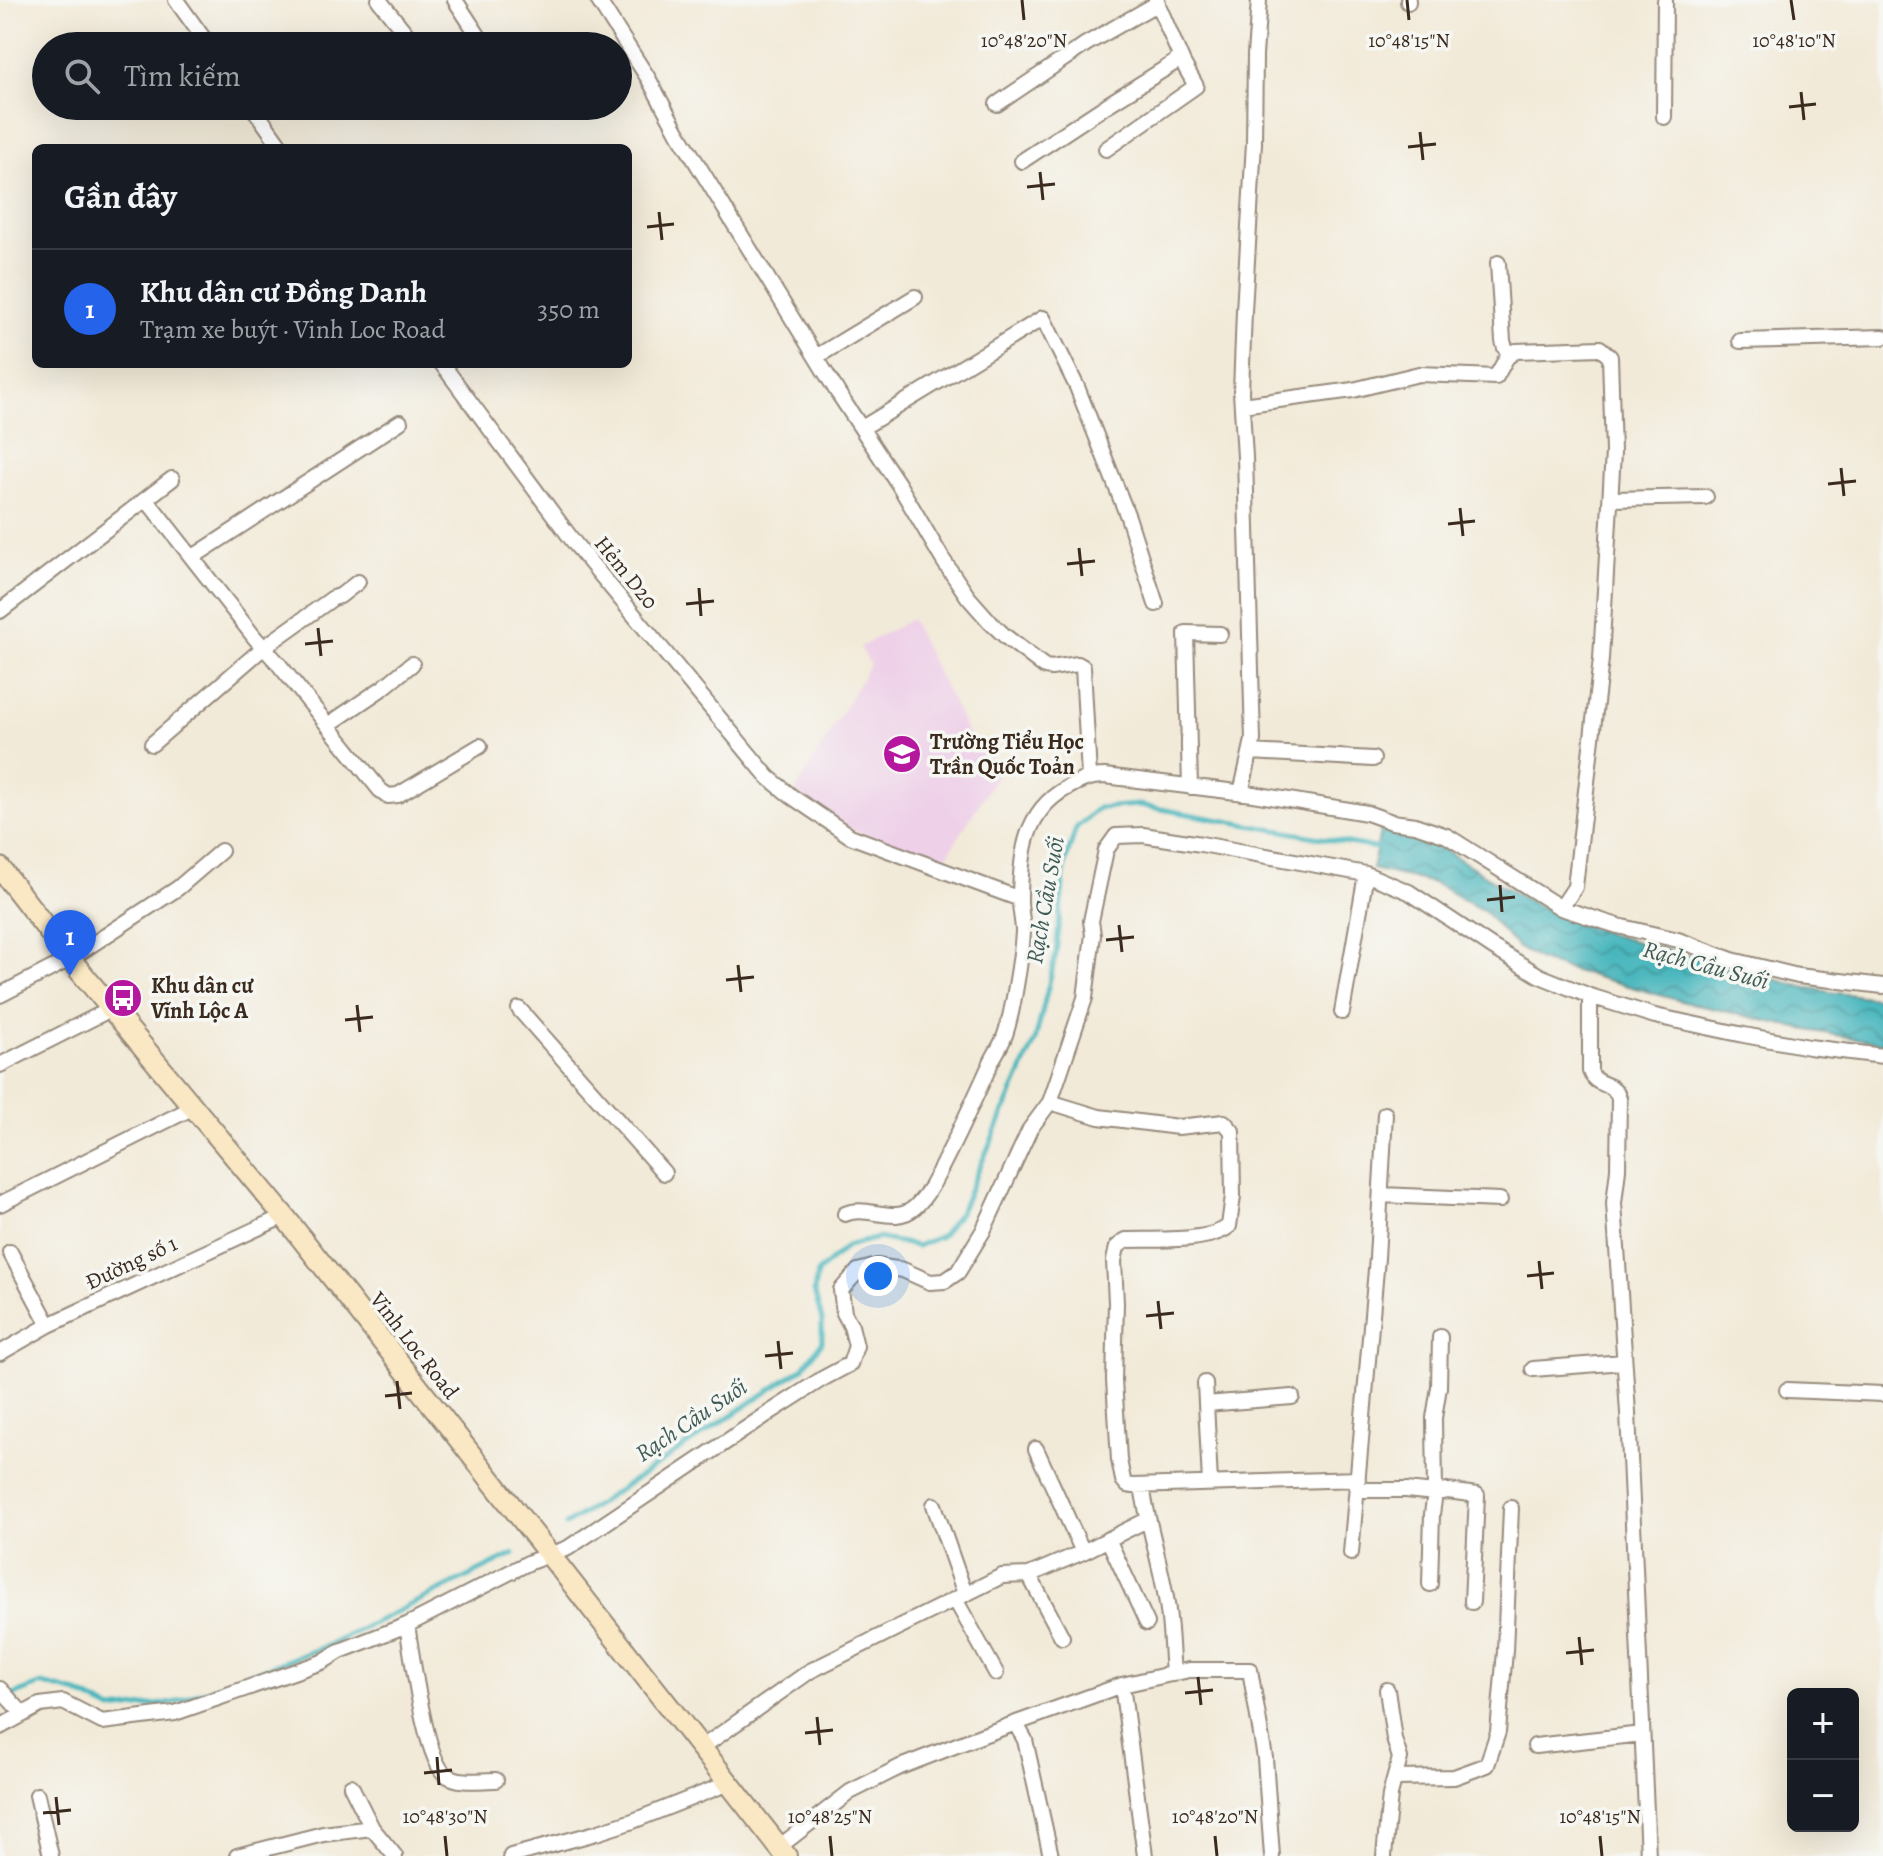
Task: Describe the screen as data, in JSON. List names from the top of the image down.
{
  "streets": {
    "main road": ["Vinh Loc Road"],
    "street": ["Hẻm D20", "Đường số 1"]
  },
  "crossings": [
    ["Đường số 1", "Vinh Loc Road"]
  ],
  "water": ["Rạch Cầu Suối"],
  "places": {
    "school or university": ["Trường Tiểu Học Trần Quốc Toản"],
    "bus stop": ["Khu dân cư Vĩnh Lộc A"]
  },
  "page": {
    "search": "Tìm kiếm",
    "heading": "Gần đây",
    "list": [
      {
        "mark": "1",
        "name": "Khu dân cư Đồng Danh",
        "note": "Trạm xe buýt · Vinh Loc Road",
        "value": "350 m"
      }
    ],
    "pins": "1",
    "map_buttons": ["+", "−"]
  },
  "coordinates": [
    "10°48'20\"N",
    "10°48'15\"N",
    "10°48'10\"N",
    "10°48'30\"N",
    "10°48'25\"N"
  ]
}
